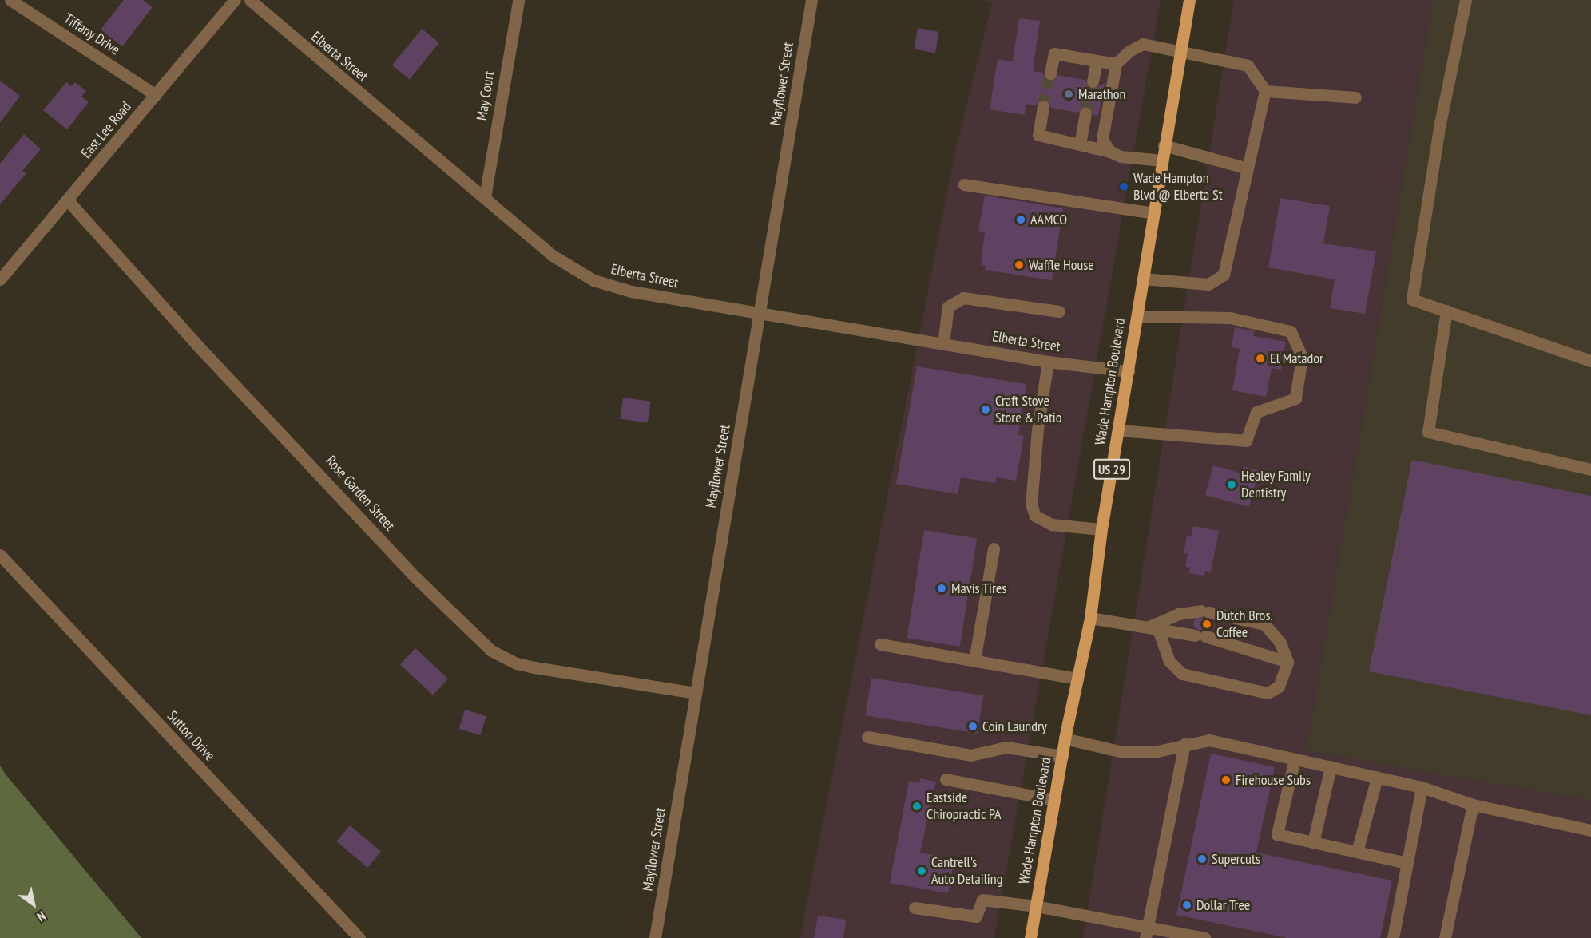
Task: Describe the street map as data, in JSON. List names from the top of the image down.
{
  "streets": {
    "main road": ["Wade Hampton Boulevard", "US 29"],
    "street": [
      "Tiffany Drive",
      "Elberta Street",
      "Mayflower Street",
      "May Court",
      "East Lee Road",
      "Rose Garden Street",
      "Sutton Drive"
    ]
  },
  "crossings": [
    ["Tiffany Drive", "East Lee Road"],
    ["Elberta Street", "Mayflower Street"],
    ["Elberta Street", "May Court"],
    ["Elberta Street", "Wade Hampton Boulevard"],
    ["Mayflower Street", "Rose Garden Street"],
    ["East Lee Road", "Rose Garden Street"]
  ],
  "places": [
    "Marathon",
    "Wade Hampton Blvd @ Elberta St",
    "AAMCO",
    "Waffle House",
    "El Matador",
    "Craft Stove Store & Patio",
    "Healey Family Dentistry",
    "Mavis Tires",
    "Dutch Bros. Coffee",
    "Coin Laundry",
    "Firehouse Subs",
    "Eastside Chiropractic PA",
    "Supercuts",
    "Cantrell's Auto Detailing",
    "Dollar Tree"
  ],
  "north": "bottom right"
}
